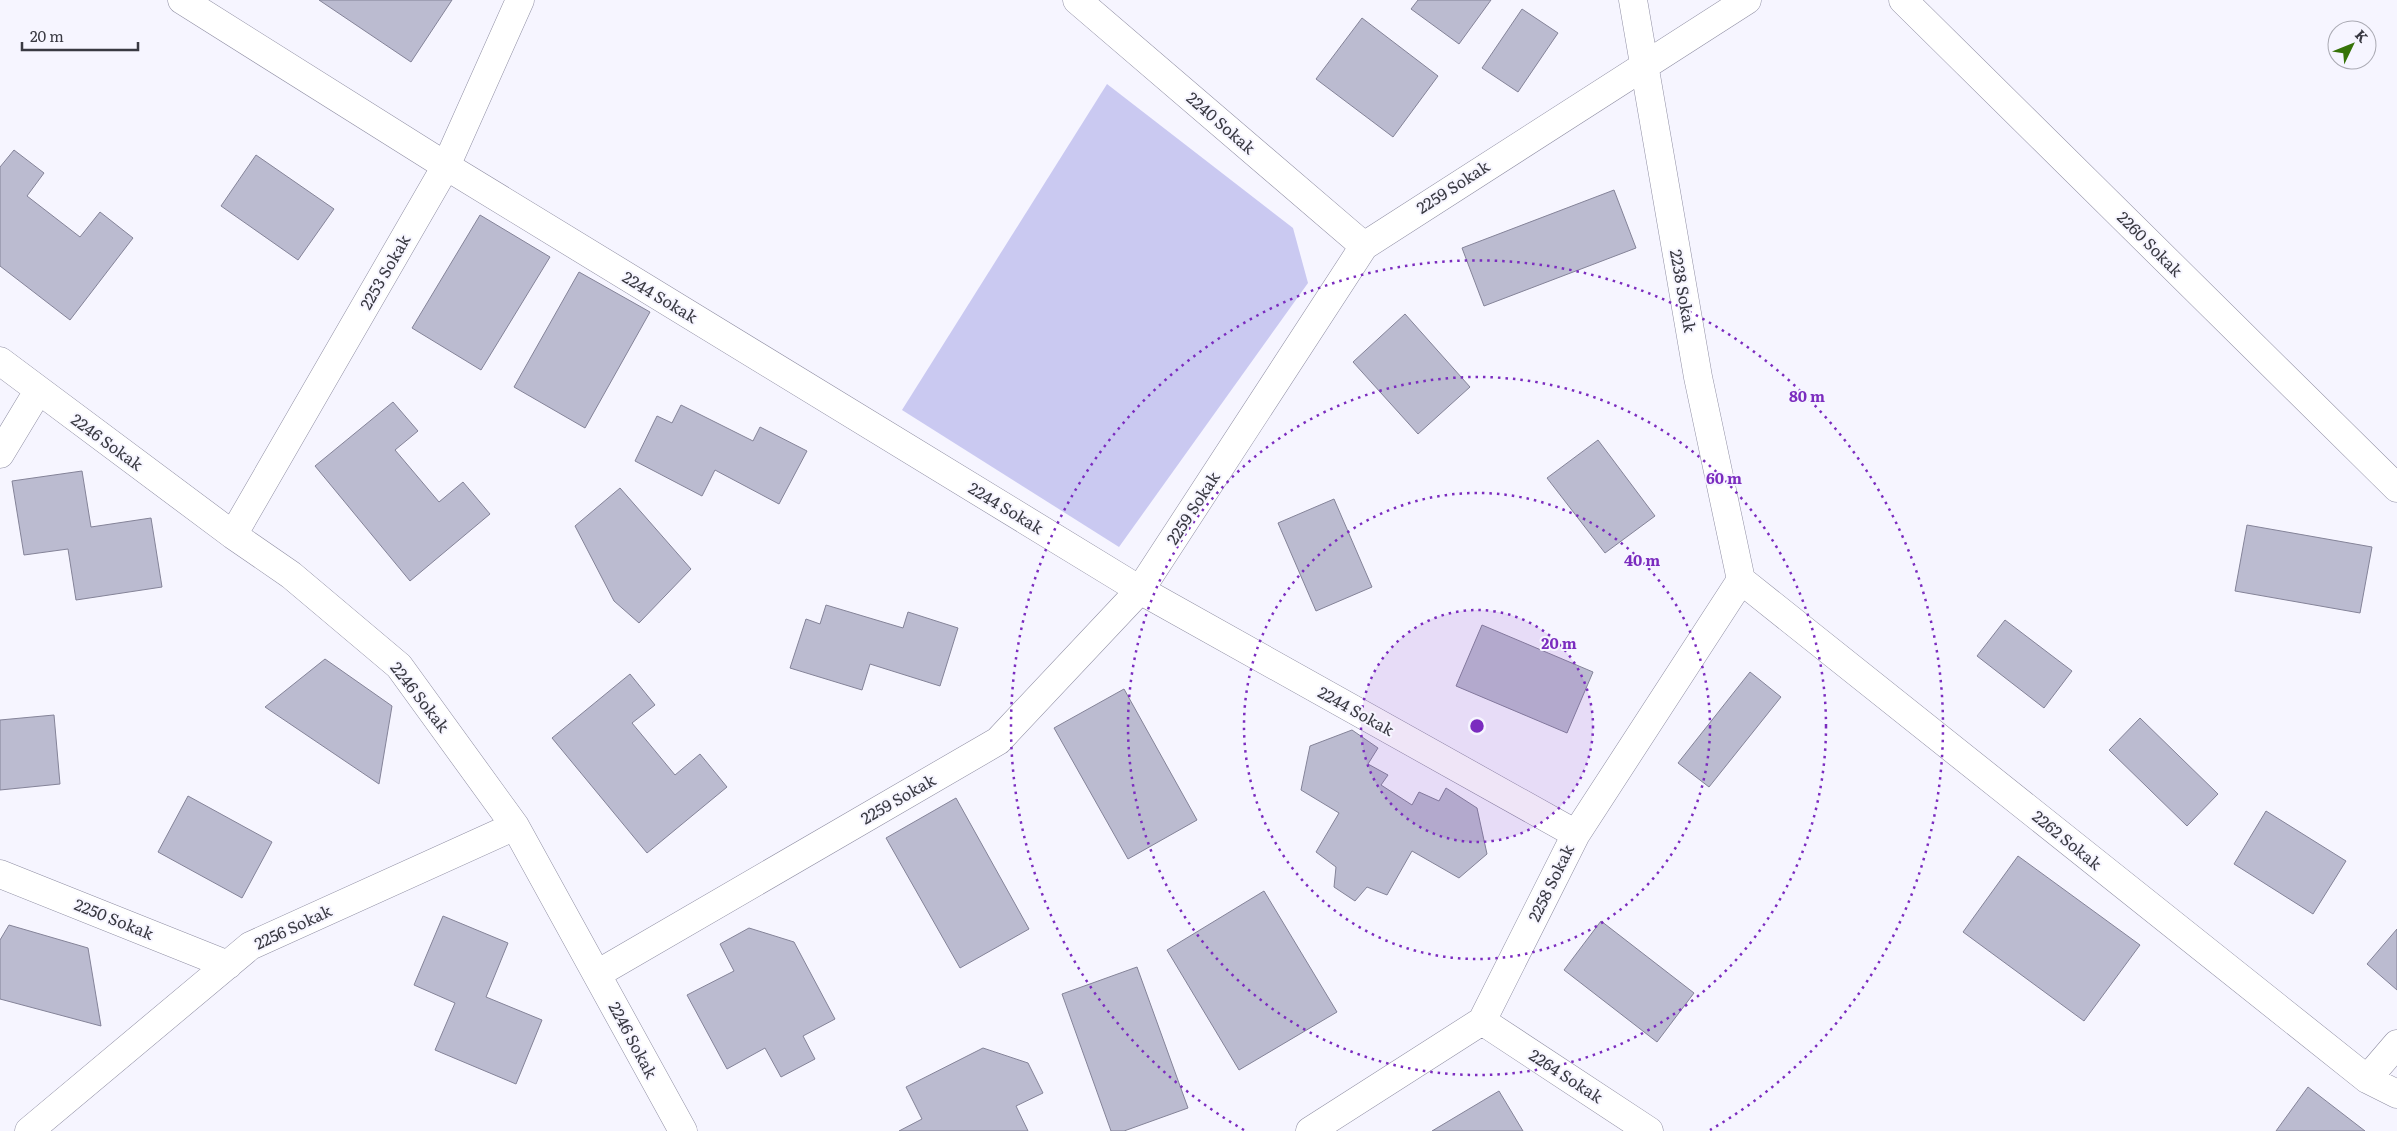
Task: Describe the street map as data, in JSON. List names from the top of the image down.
{
  "streets": {
    "street": [
      "2240 Sokak",
      "2259 Sokak",
      "2260 Sokak",
      "2253 Sokak",
      "2238 Sokak",
      "2244 Sokak",
      "2246 Sokak",
      "2262 Sokak",
      "2258 Sokak",
      "2250 Sokak",
      "2256 Sokak",
      "2264 Sokak"
    ]
  },
  "crossings": [
    ["2240 Sokak", "2259 Sokak"],
    ["2259 Sokak", "2238 Sokak"],
    ["2259 Sokak", "2244 Sokak"],
    ["2259 Sokak", "2246 Sokak"],
    ["2253 Sokak", "2244 Sokak"],
    ["2253 Sokak", "2246 Sokak"],
    ["2238 Sokak", "2262 Sokak"],
    ["2238 Sokak", "2258 Sokak"],
    ["2244 Sokak", "2258 Sokak"],
    ["2246 Sokak", "2256 Sokak"],
    ["2262 Sokak", "2258 Sokak"],
    ["2258 Sokak", "2264 Sokak"],
    ["2250 Sokak", "2256 Sokak"]
  ],
  "scale_bar": "20 m",
  "north": "top right",
  "rings": [
    "80 m",
    "60 m",
    "40 m",
    "20 m"
  ]
}
